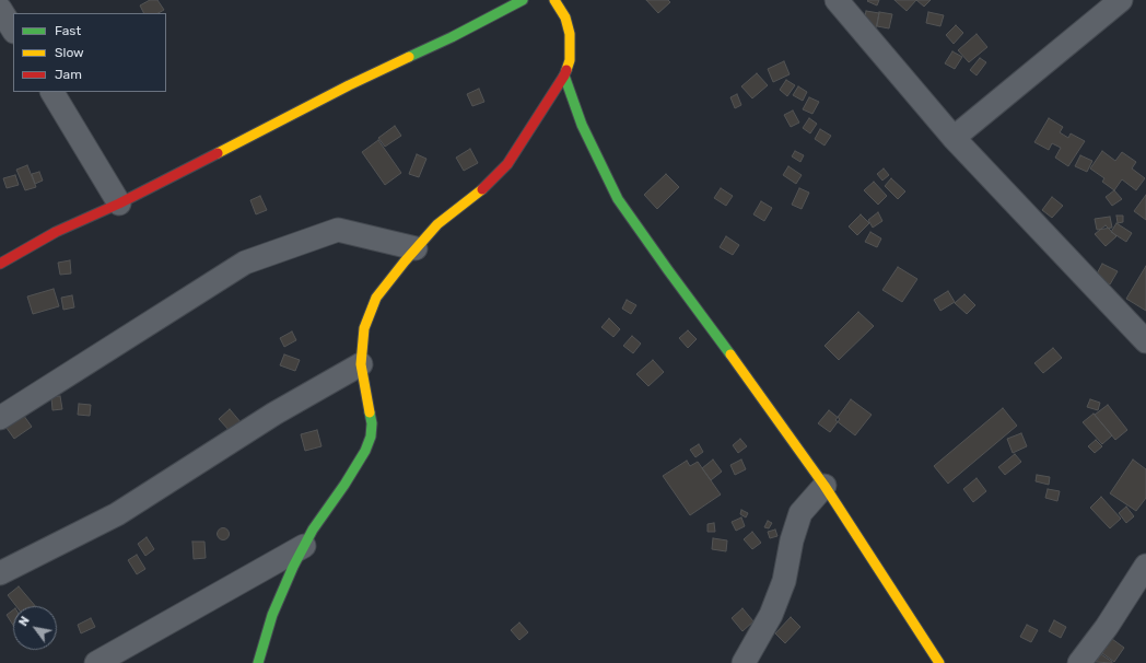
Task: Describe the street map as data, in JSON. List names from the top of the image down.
{
  "legend": ["Fast", "Slow", "Jam"],
  "north": "top left"
}
